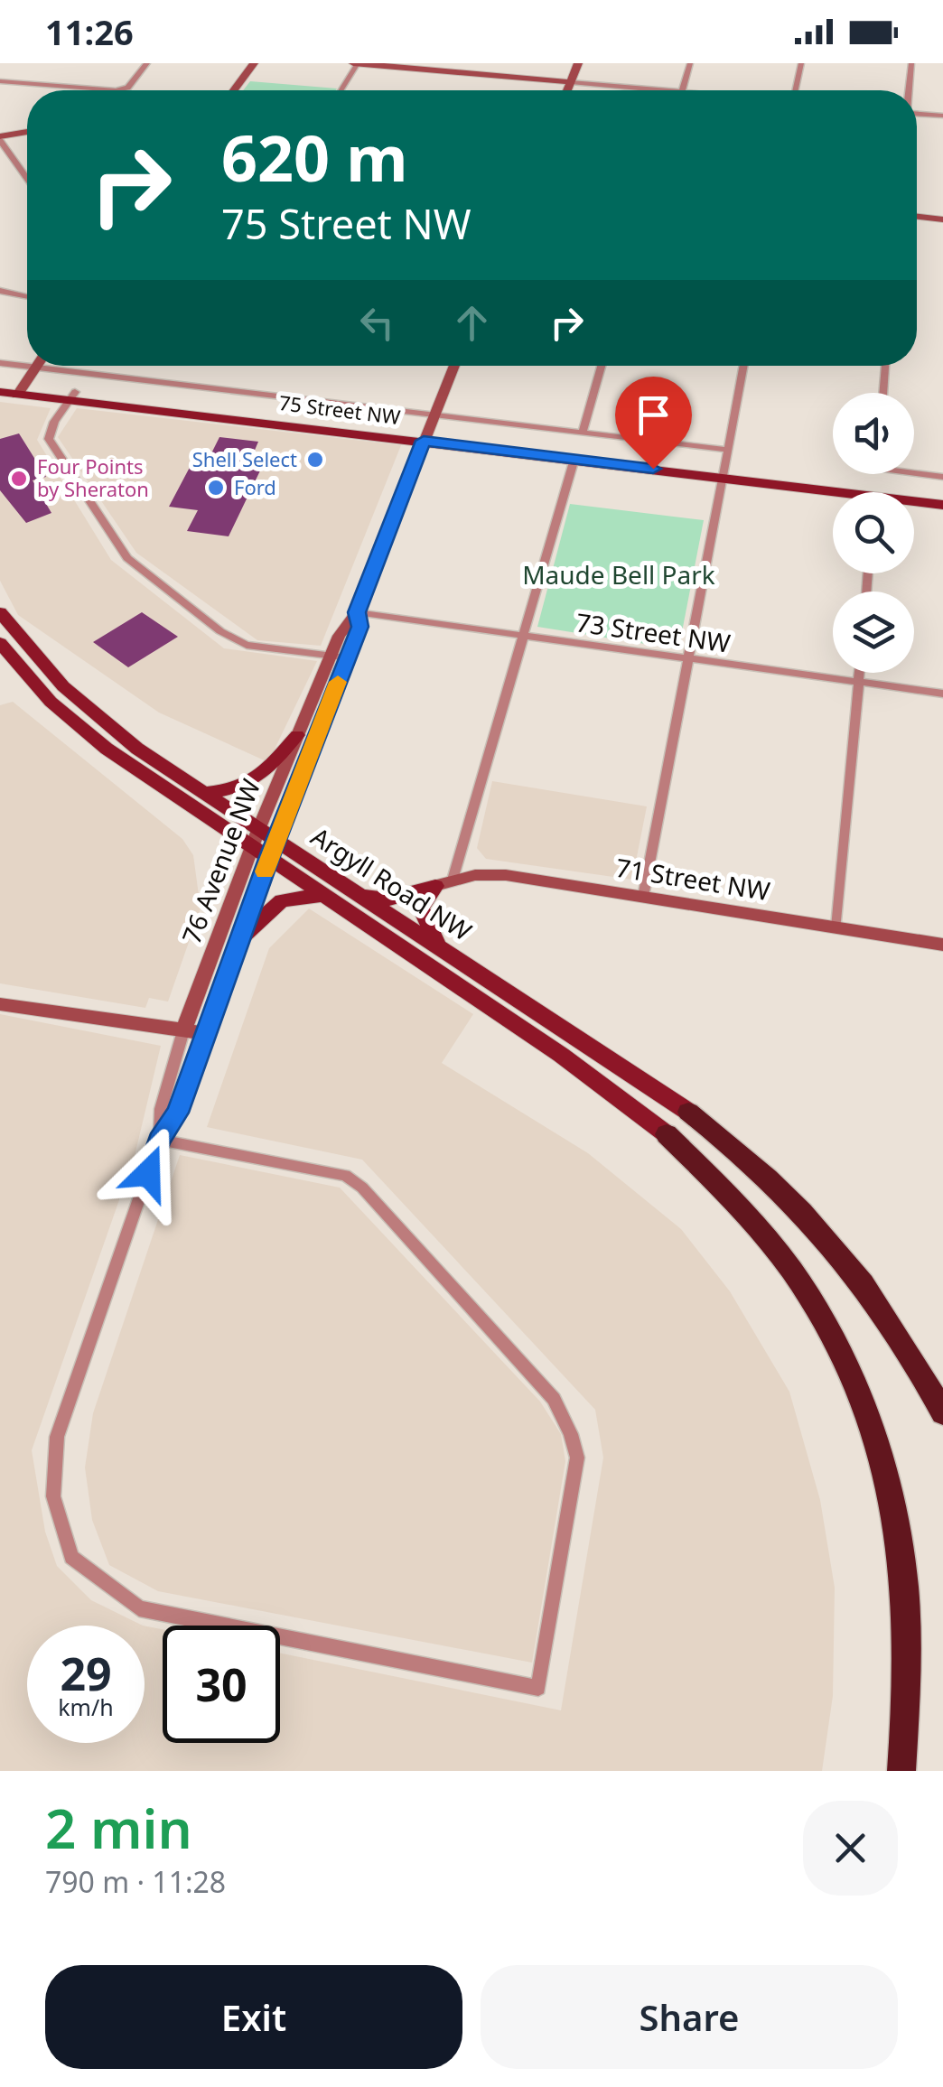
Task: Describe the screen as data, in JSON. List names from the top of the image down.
{
  "streets": {
    "main road": ["75 Street NW", "Argyll Road NW"],
    "street": ["73 Street NW", "76 Avenue NW", "71 Street NW"]
  },
  "crossings": [
    ["75 Street NW", "76 Avenue NW"],
    ["73 Street NW", "76 Avenue NW"],
    ["76 Avenue NW", "Argyll Road NW"]
  ],
  "parks": ["Maude Bell Park"],
  "places": ["Shell Select", "Four Points by Sheraton", "Ford"],
  "page": {
    "status": "11:26",
    "turn": ["620 m", "75 Street NW"],
    "speed": "29 km/h",
    "limit": "30",
    "heading": ["2 min", "790 m · 11:28"],
    "buttons": ["Exit", "Share"]
  }
}
